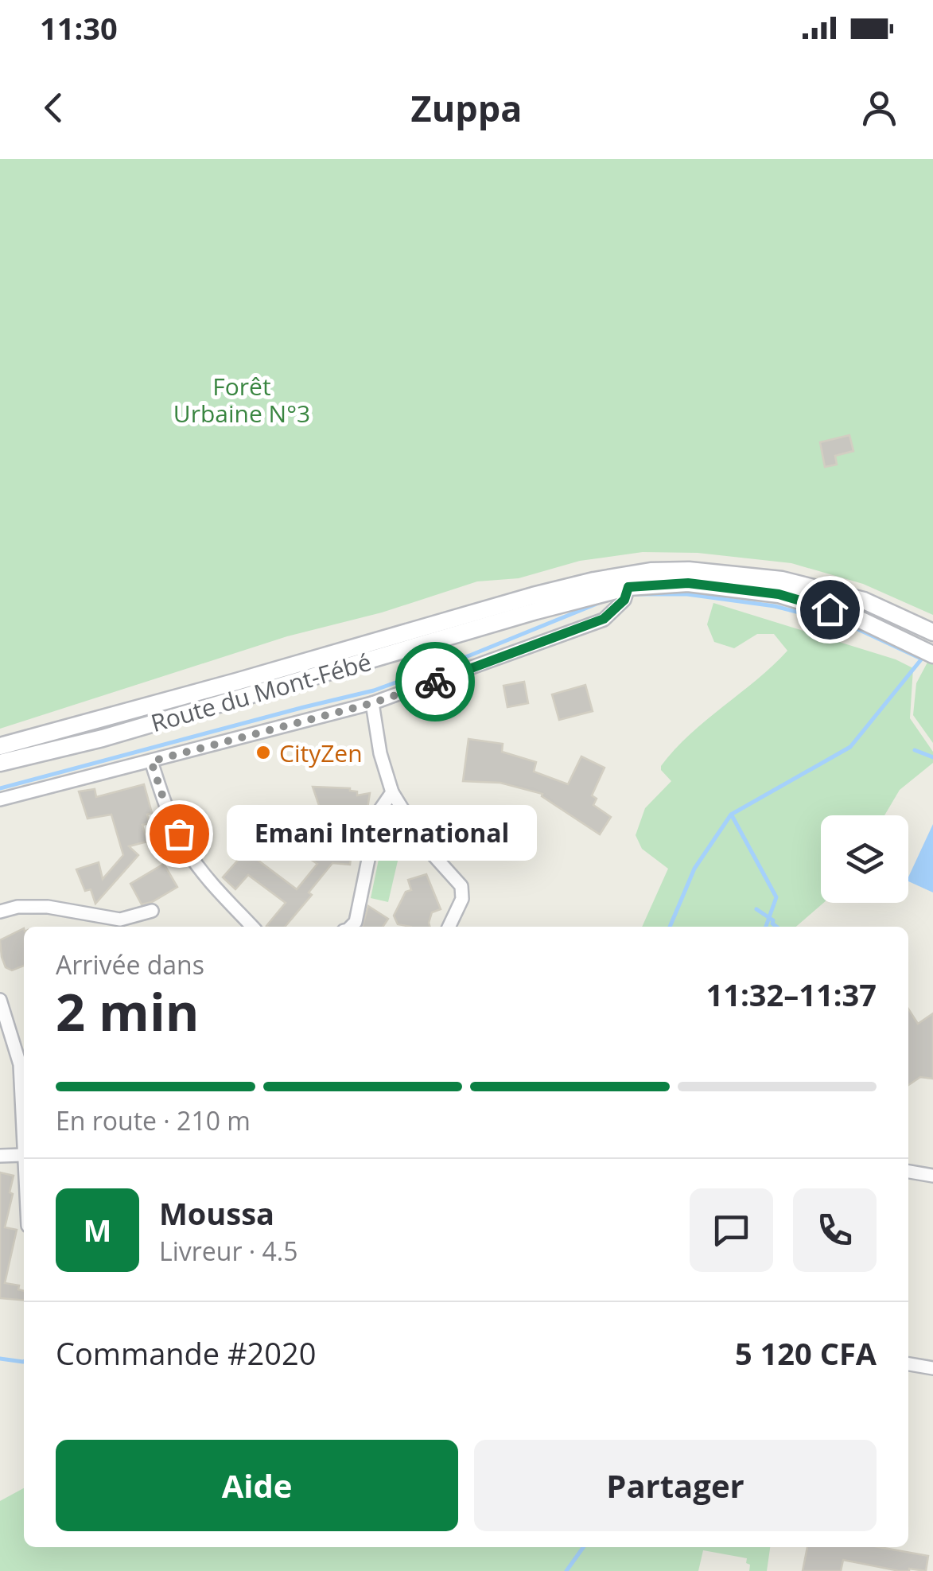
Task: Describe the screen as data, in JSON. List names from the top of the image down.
{
  "streets": {
    "street": ["Route du Mont-Fébé"]
  },
  "parks": ["Forêt Urbaine N°3"],
  "places": ["CityZen", "Emani International"],
  "page": {
    "status": "11:30",
    "header": "Zuppa",
    "bubble": "Emani International",
    "heading": ["2 min", "Arrivée dans", "11:32–11:37"],
    "panel": [
      "Moussa",
      "Livreur · 4.5",
      "Commande #2020",
      "5 120 CFA"
    ],
    "bar": "En route · 210 m",
    "round": "M",
    "buttons": ["Aide", "Partager"]
  }
}
